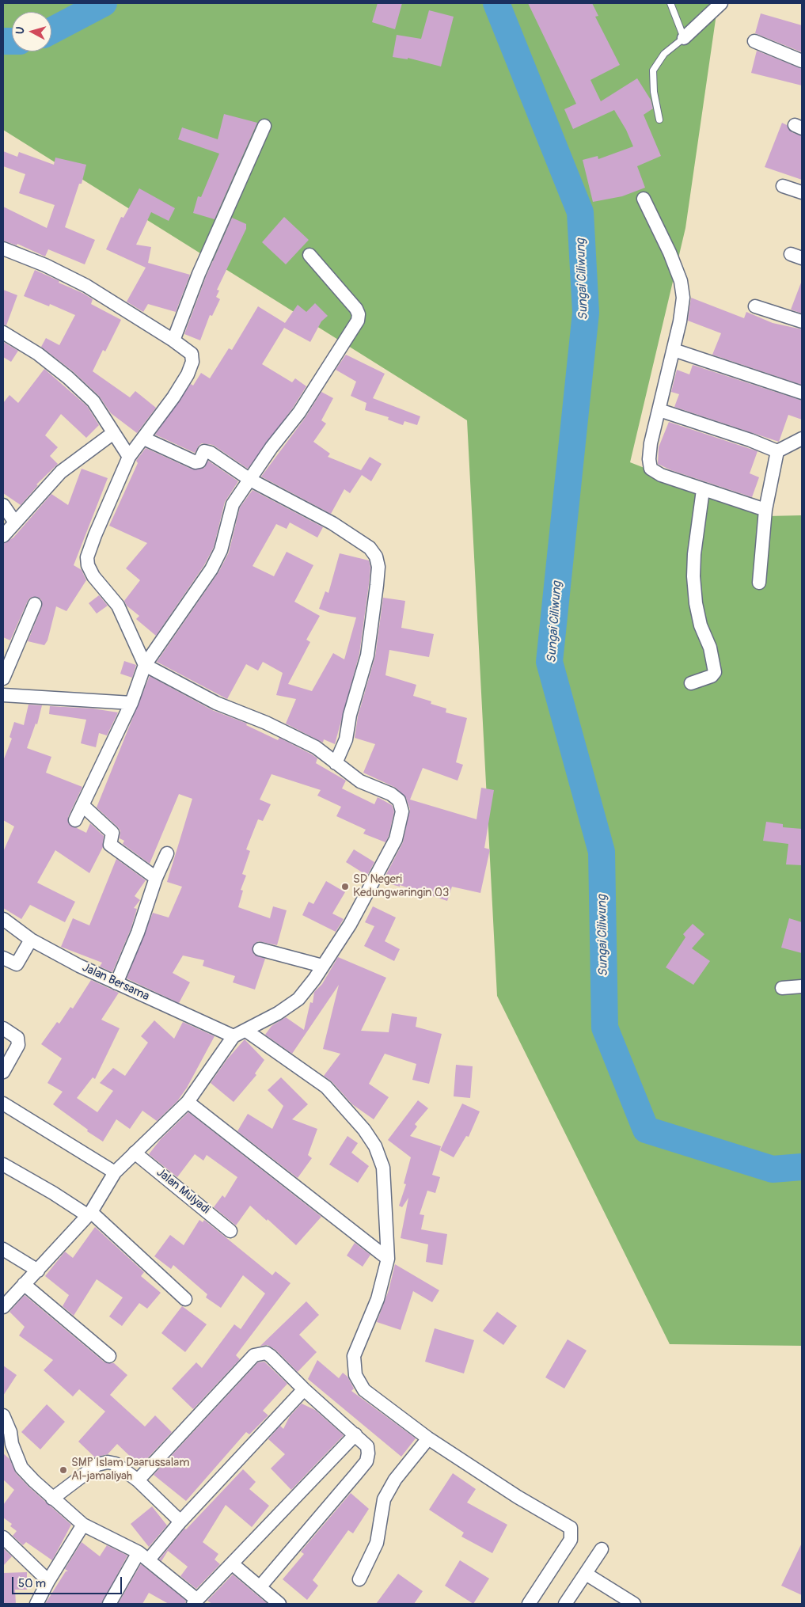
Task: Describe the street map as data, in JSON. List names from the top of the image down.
{
  "streets": {
    "street": ["Jalan Bersama", "Jalan Mulyadi"]
  },
  "water": ["Sungai Ciliwung"],
  "places": ["SD Negeri Kedungwaringin 03", "SMP Islam Daarussalam Al-jamaliyah"],
  "scale_bar": "50 m",
  "north": "left"
}
